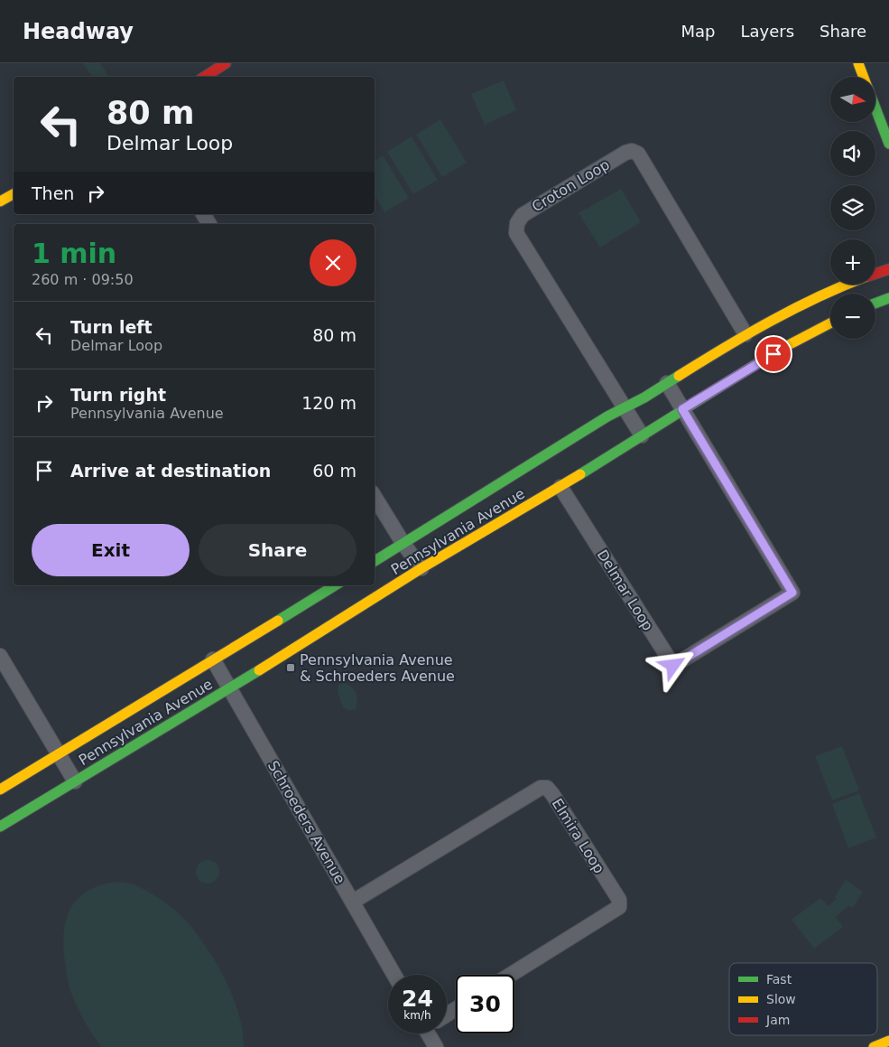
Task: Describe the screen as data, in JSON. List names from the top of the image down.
{
  "streets": {
    "main road": ["Pennsylvania Avenue"],
    "street": [
      "Croton Loop",
      "Delmar Loop",
      "Schroeders Avenue",
      "Elmira Loop"
    ]
  },
  "crossings": [
    ["Croton Loop", "Pennsylvania Avenue"],
    ["Pennsylvania Avenue", "Delmar Loop"],
    ["Pennsylvania Avenue", "Schroeders Avenue"],
    ["Schroeders Avenue", "Elmira Loop"]
  ],
  "places": {
    "transit": ["Pennsylvania Avenue & Schroeders Avenue"]
  },
  "legend": ["Fast", "Slow", "Jam"],
  "north": "right",
  "page": {
    "header": "Headway",
    "nav": ["Map", "Layers", "Share"],
    "map_buttons": ["+", "−"],
    "turn": ["80 m", "Delmar Loop"],
    "then": "Then",
    "heading": ["1 min", "260 m · 09:50"],
    "list": [
      {
        "name": "Turn left",
        "note": "Delmar Loop",
        "value": "80 m"
      },
      {
        "name": "Turn right",
        "note": "Pennsylvania Avenue",
        "value": "120 m"
      },
      {
        "name": "Arrive at destination",
        "value": "60 m"
      }
    ],
    "buttons": ["Exit", "Share"],
    "speed": "24 km/h",
    "limit": "30"
  }
}
